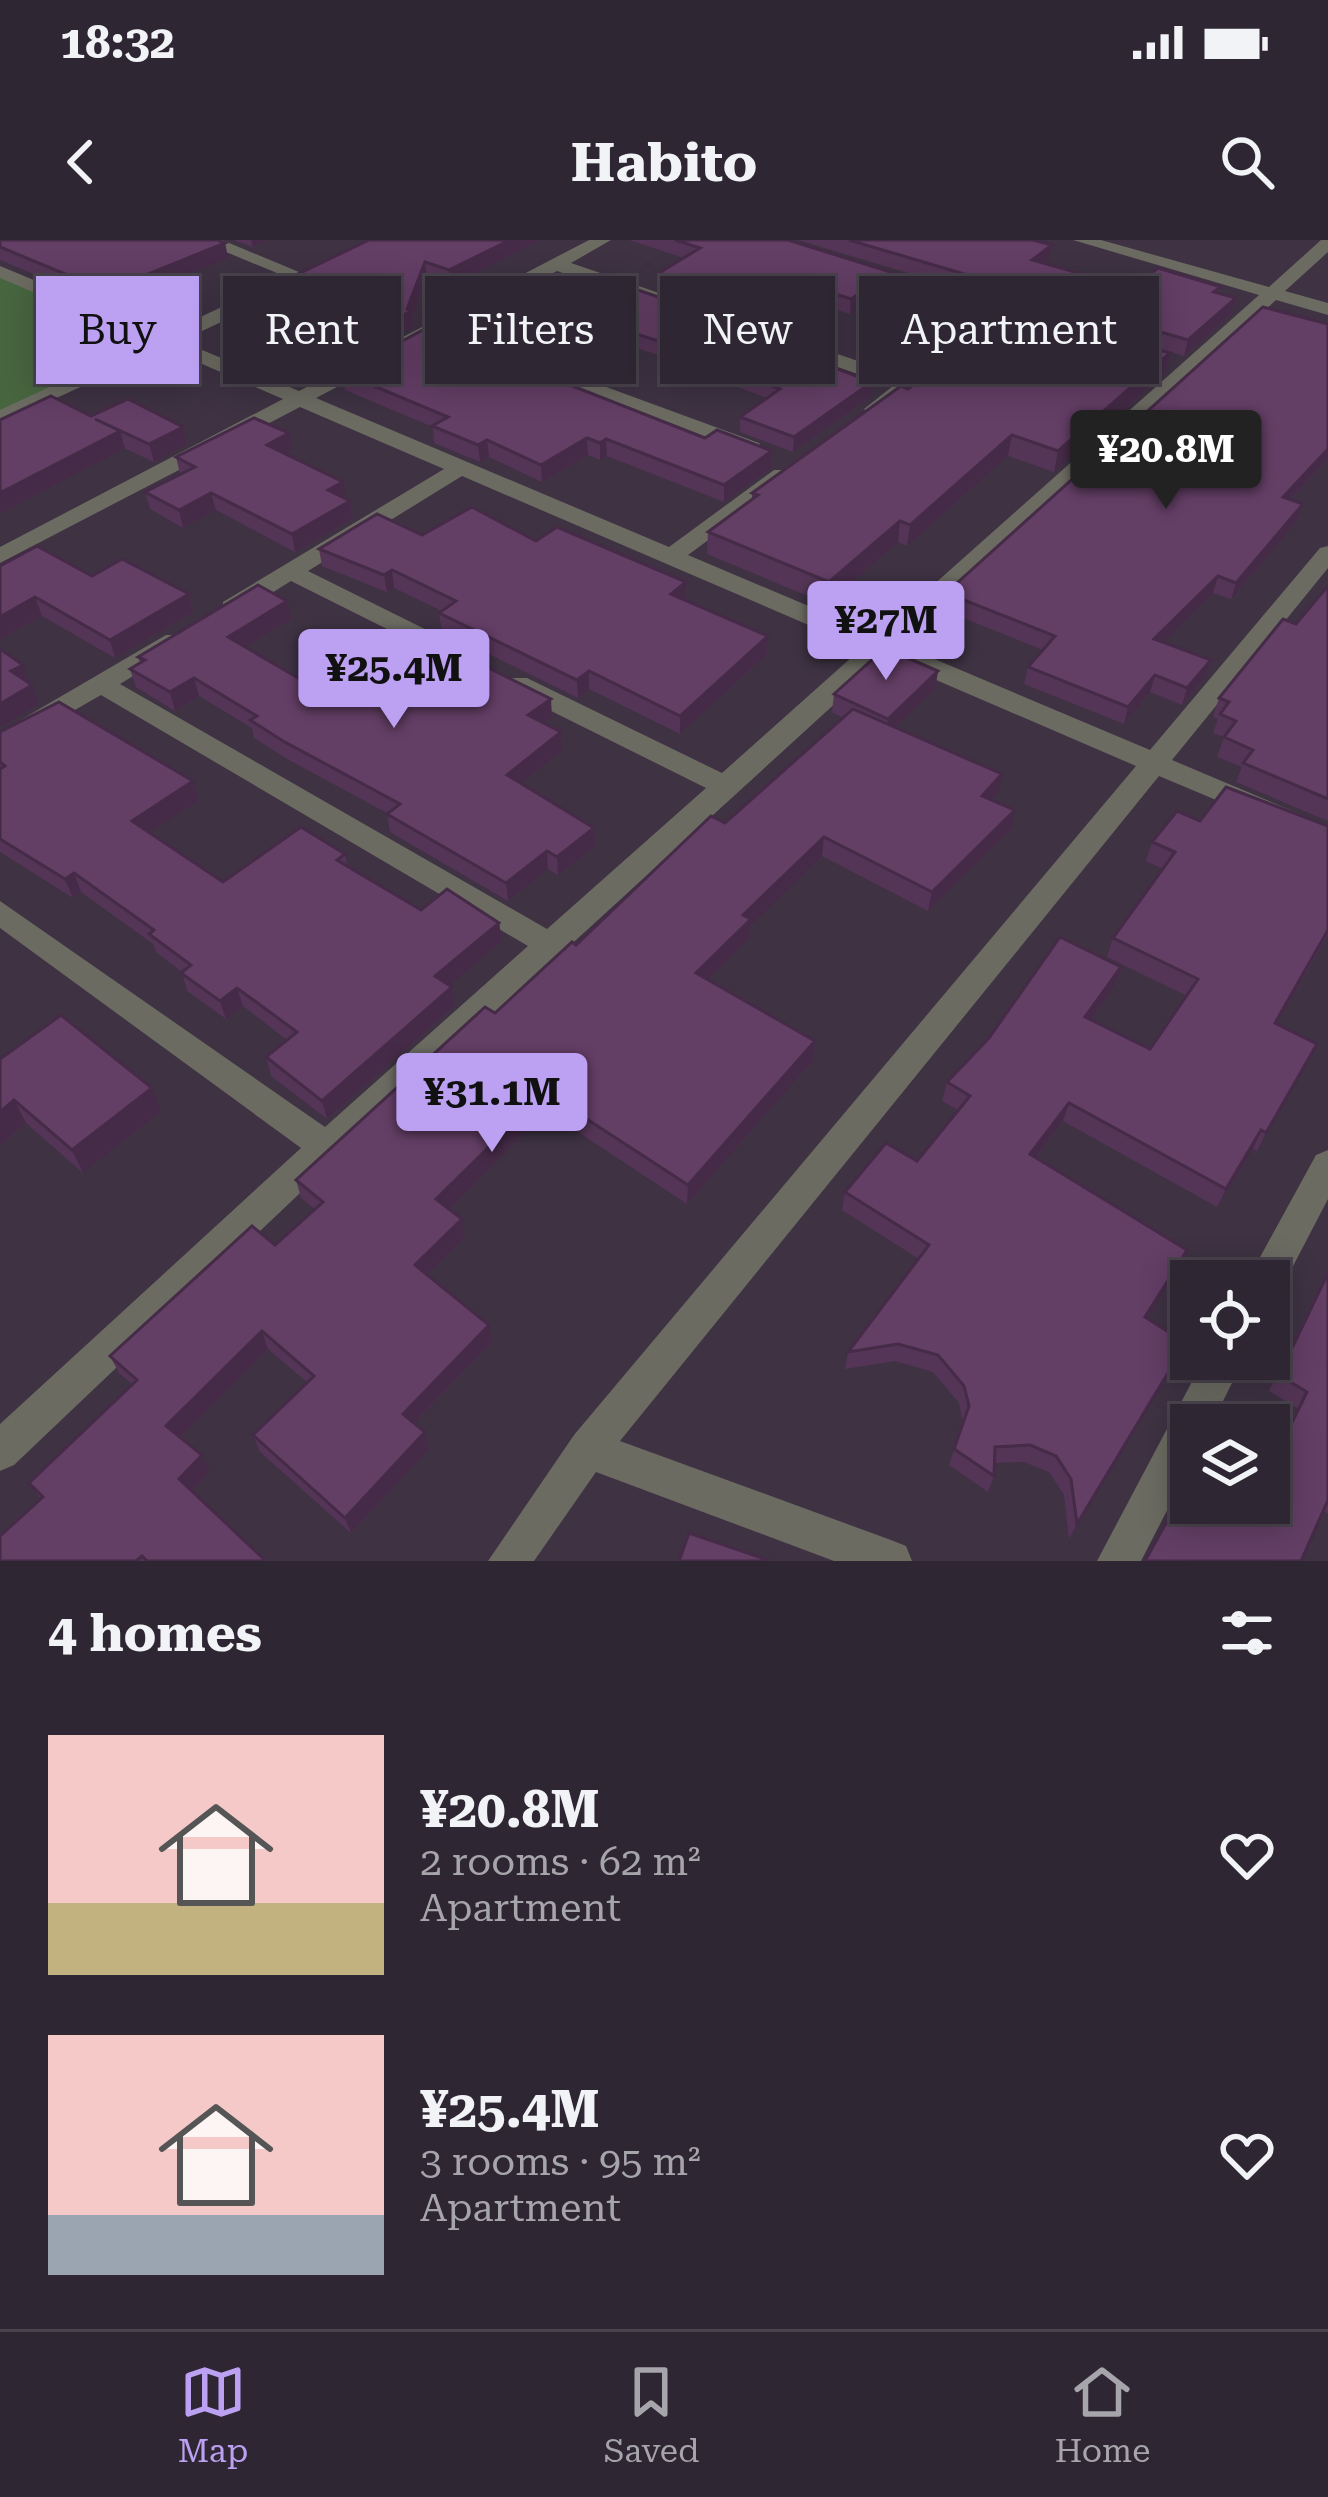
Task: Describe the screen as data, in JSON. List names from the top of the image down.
{
  "page": {
    "status": "18:32",
    "header": "Habito",
    "chip": [
      "Buy",
      "Rent",
      "Filters",
      "New",
      "Apartment"
    ],
    "price": [
      "¥20.8M",
      "¥27M",
      "¥25.4M",
      "¥31.1M"
    ],
    "heading": "4 homes",
    "list": [
      {
        "name": "¥20.8M",
        "note": "2 rooms · 62 m² · Apartment"
      },
      {
        "name": "¥25.4M",
        "note": "3 rooms · 95 m² · Apartment"
      }
    ],
    "tabs": ["Map", "Saved", "Home"]
  }
}
